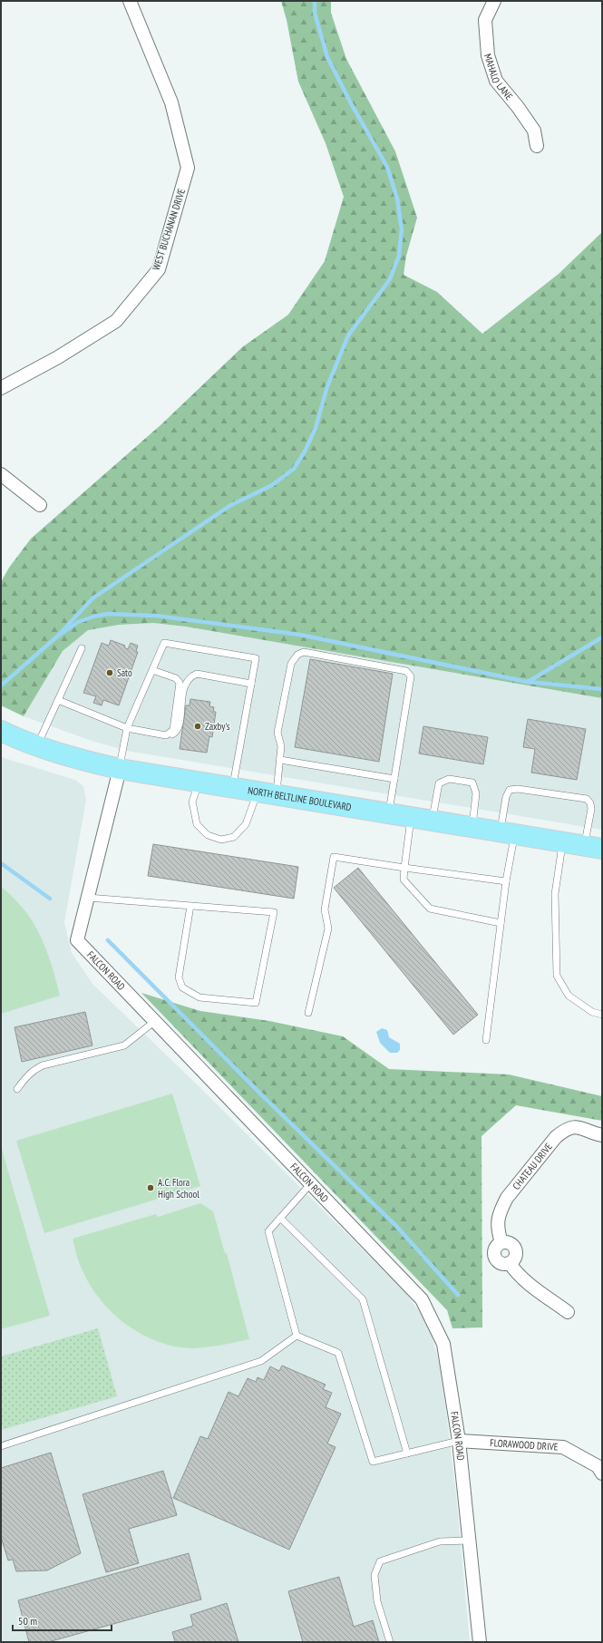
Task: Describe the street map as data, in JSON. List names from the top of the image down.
{
  "streets": {
    "main road": ["NORTH BELTLINE BOULEVARD"],
    "street": [
      "MAHALO LANE",
      "WEST BUCHANAN DRIVE",
      "FALCON ROAD",
      "CHATEAU DRIVE",
      "FLORAWOOD DRIVE"
    ]
  },
  "crossings": [
    ["NORTH BELTLINE BOULEVARD", "FALCON ROAD"],
    ["FALCON ROAD", "FLORAWOOD DRIVE"]
  ],
  "places": ["Sato", "Zaxby's", "A.C. Flora High School"],
  "scale_bar": "50 m"
}
